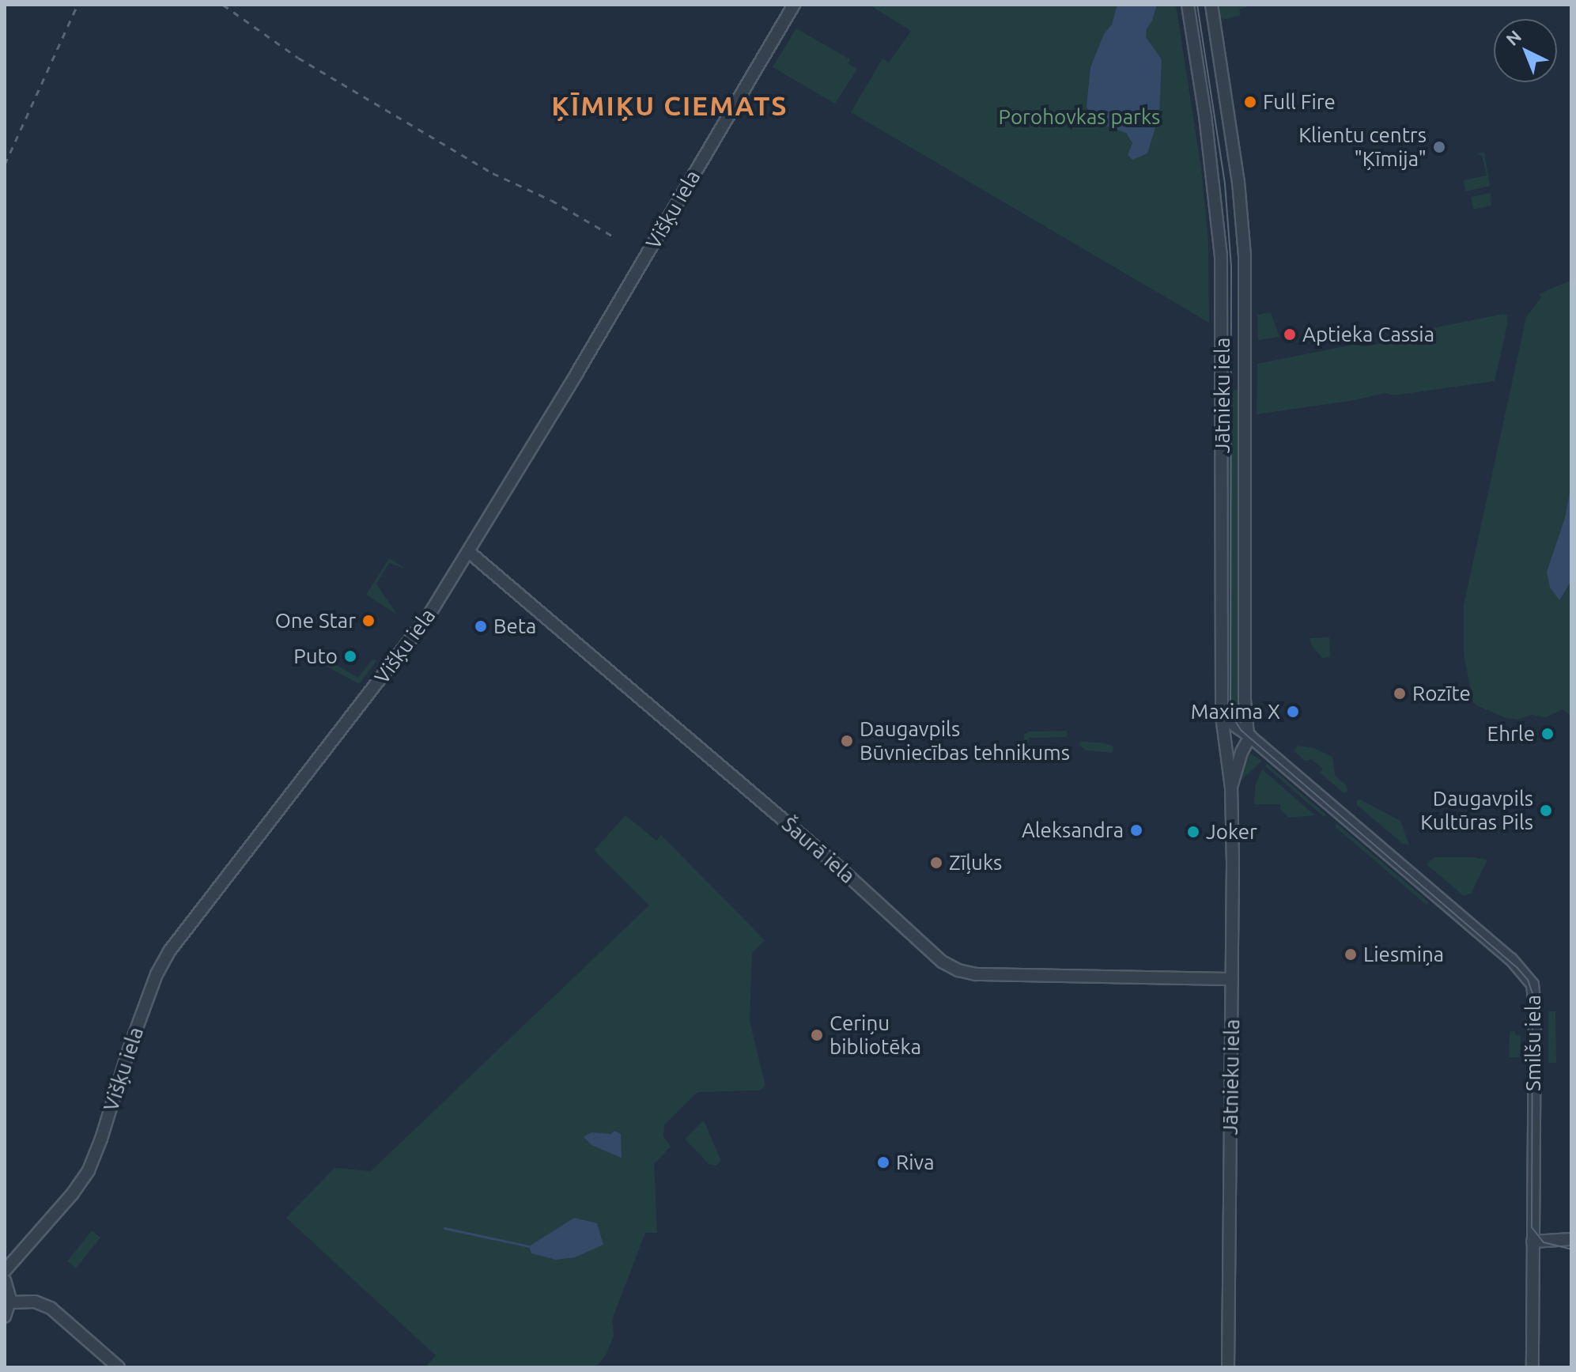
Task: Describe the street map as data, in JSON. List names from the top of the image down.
{
  "streets": {
    "street": [
      "Višķu iela",
      "Jātnieku iela",
      "Šaurā iela",
      "Smilšu iela"
    ]
  },
  "crossings": [
    ["Višķu iela", "Šaurā iela"],
    ["Jātnieku iela", "Šaurā iela"],
    ["Jātnieku iela", "Smilšu iela"]
  ],
  "districts": ["ĶĪMIĶU CIEMATS"],
  "parks": ["Porohovkas parks"],
  "places": [
    "Full Fire",
    "Klientu centrs \"Ķīmija\"",
    "Aptieka Cassia",
    "One Star",
    "Beta",
    "Puto",
    "Rozīte",
    "Maxima X",
    "Ehrle",
    "Daugavpils Būvniecības tehnikums",
    "Daugavpils Kultūras Pils",
    "Aleksandra",
    "Joker",
    "Zīļuks",
    "Liesmiņa",
    "Ceriņu bibliotēka",
    "Riva"
  ],
  "north": "top left"
}
